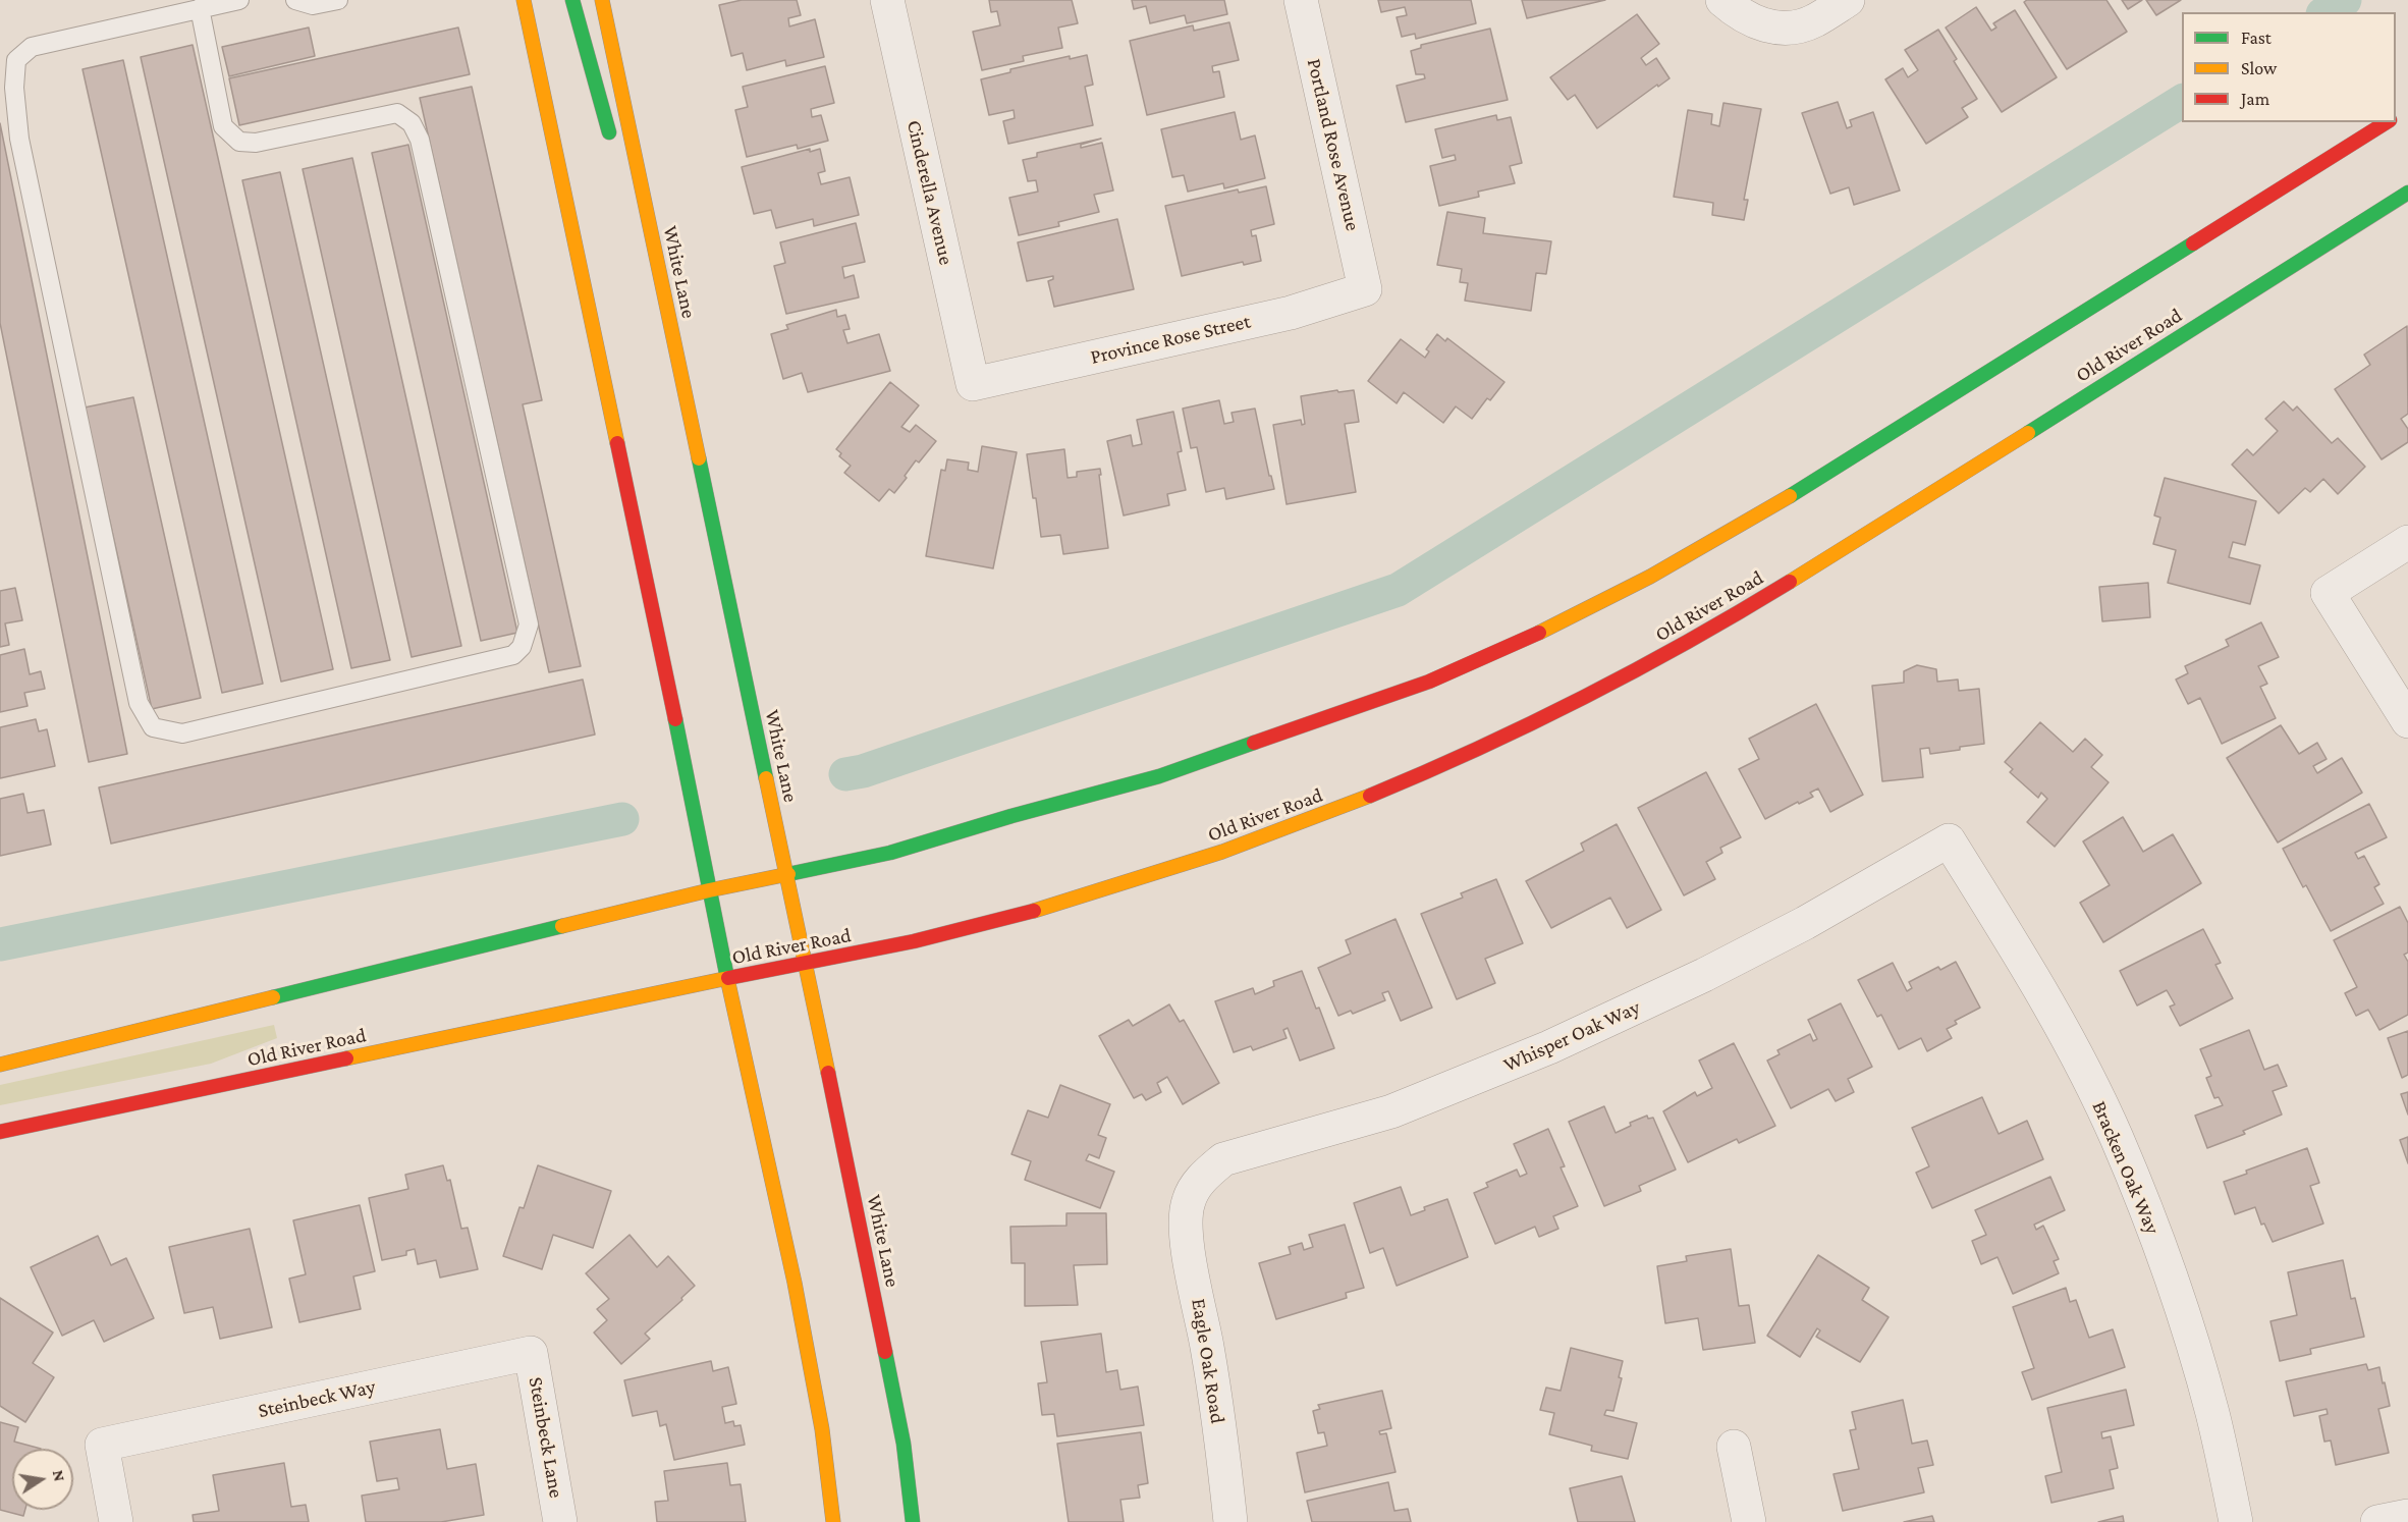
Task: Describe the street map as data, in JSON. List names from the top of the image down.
{
  "streets": {
    "main road": ["White Lane", "Old River Road"],
    "street": [
      "Portland Rose Avenue",
      "Cinderella Avenue",
      "Province Rose Street",
      "Whisper Oak Way",
      "Bracken Oak Way",
      "Eagle Oak Road",
      "Steinbeck Way",
      "Steinbeck Lane"
    ]
  },
  "crossings": [
    ["Portland Rose Avenue", "Province Rose Street"],
    ["Cinderella Avenue", "Province Rose Street"],
    ["White Lane", "Old River Road"],
    ["Whisper Oak Way", "Bracken Oak Way"],
    ["Whisper Oak Way", "Eagle Oak Road"],
    ["Steinbeck Way", "Steinbeck Lane"]
  ],
  "legend": ["Fast", "Slow", "Jam"],
  "north": "right"
}
